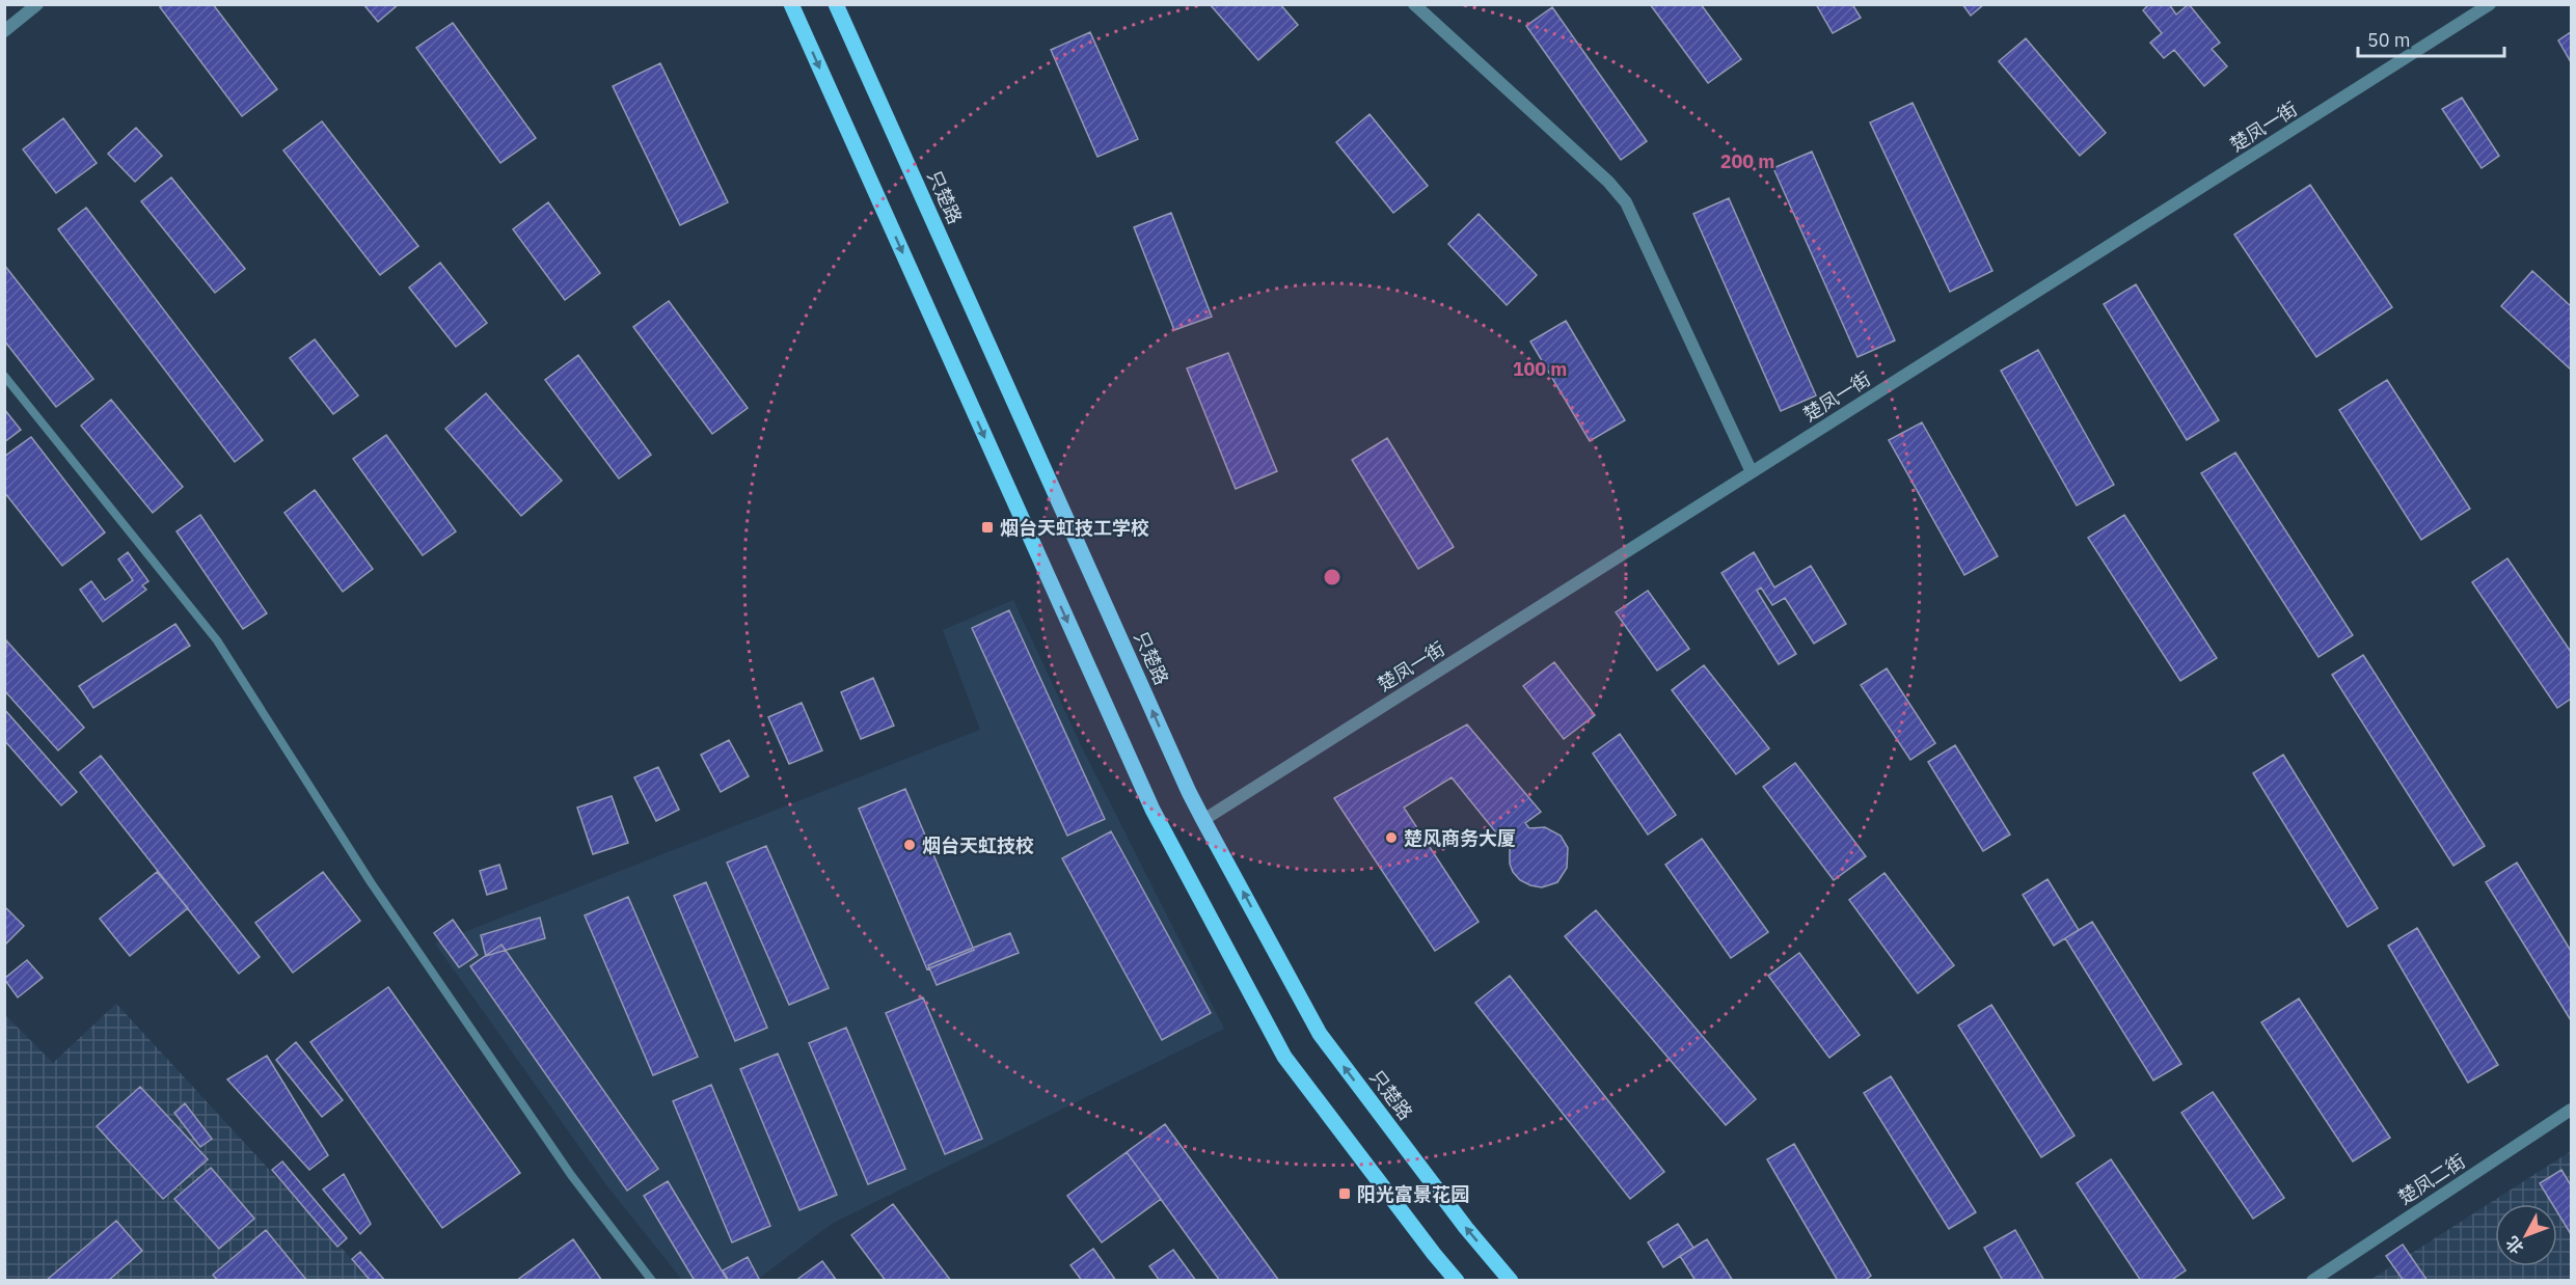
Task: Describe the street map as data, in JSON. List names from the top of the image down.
{
  "streets": {
    "main road": ["只楚路"],
    "street": ["楚凤一街", "楚凤二街"]
  },
  "crossings": [
    ["楚凤一街", "只楚路"]
  ],
  "places": {
    "transit": ["烟台天虹技工学校", "阳光富景花园"],
    "other": ["楚风商务大厦", "烟台天虹技校"]
  },
  "scale_bar": "50 m",
  "north": "bottom left",
  "rings": ["200 m", "100 m"]
}
